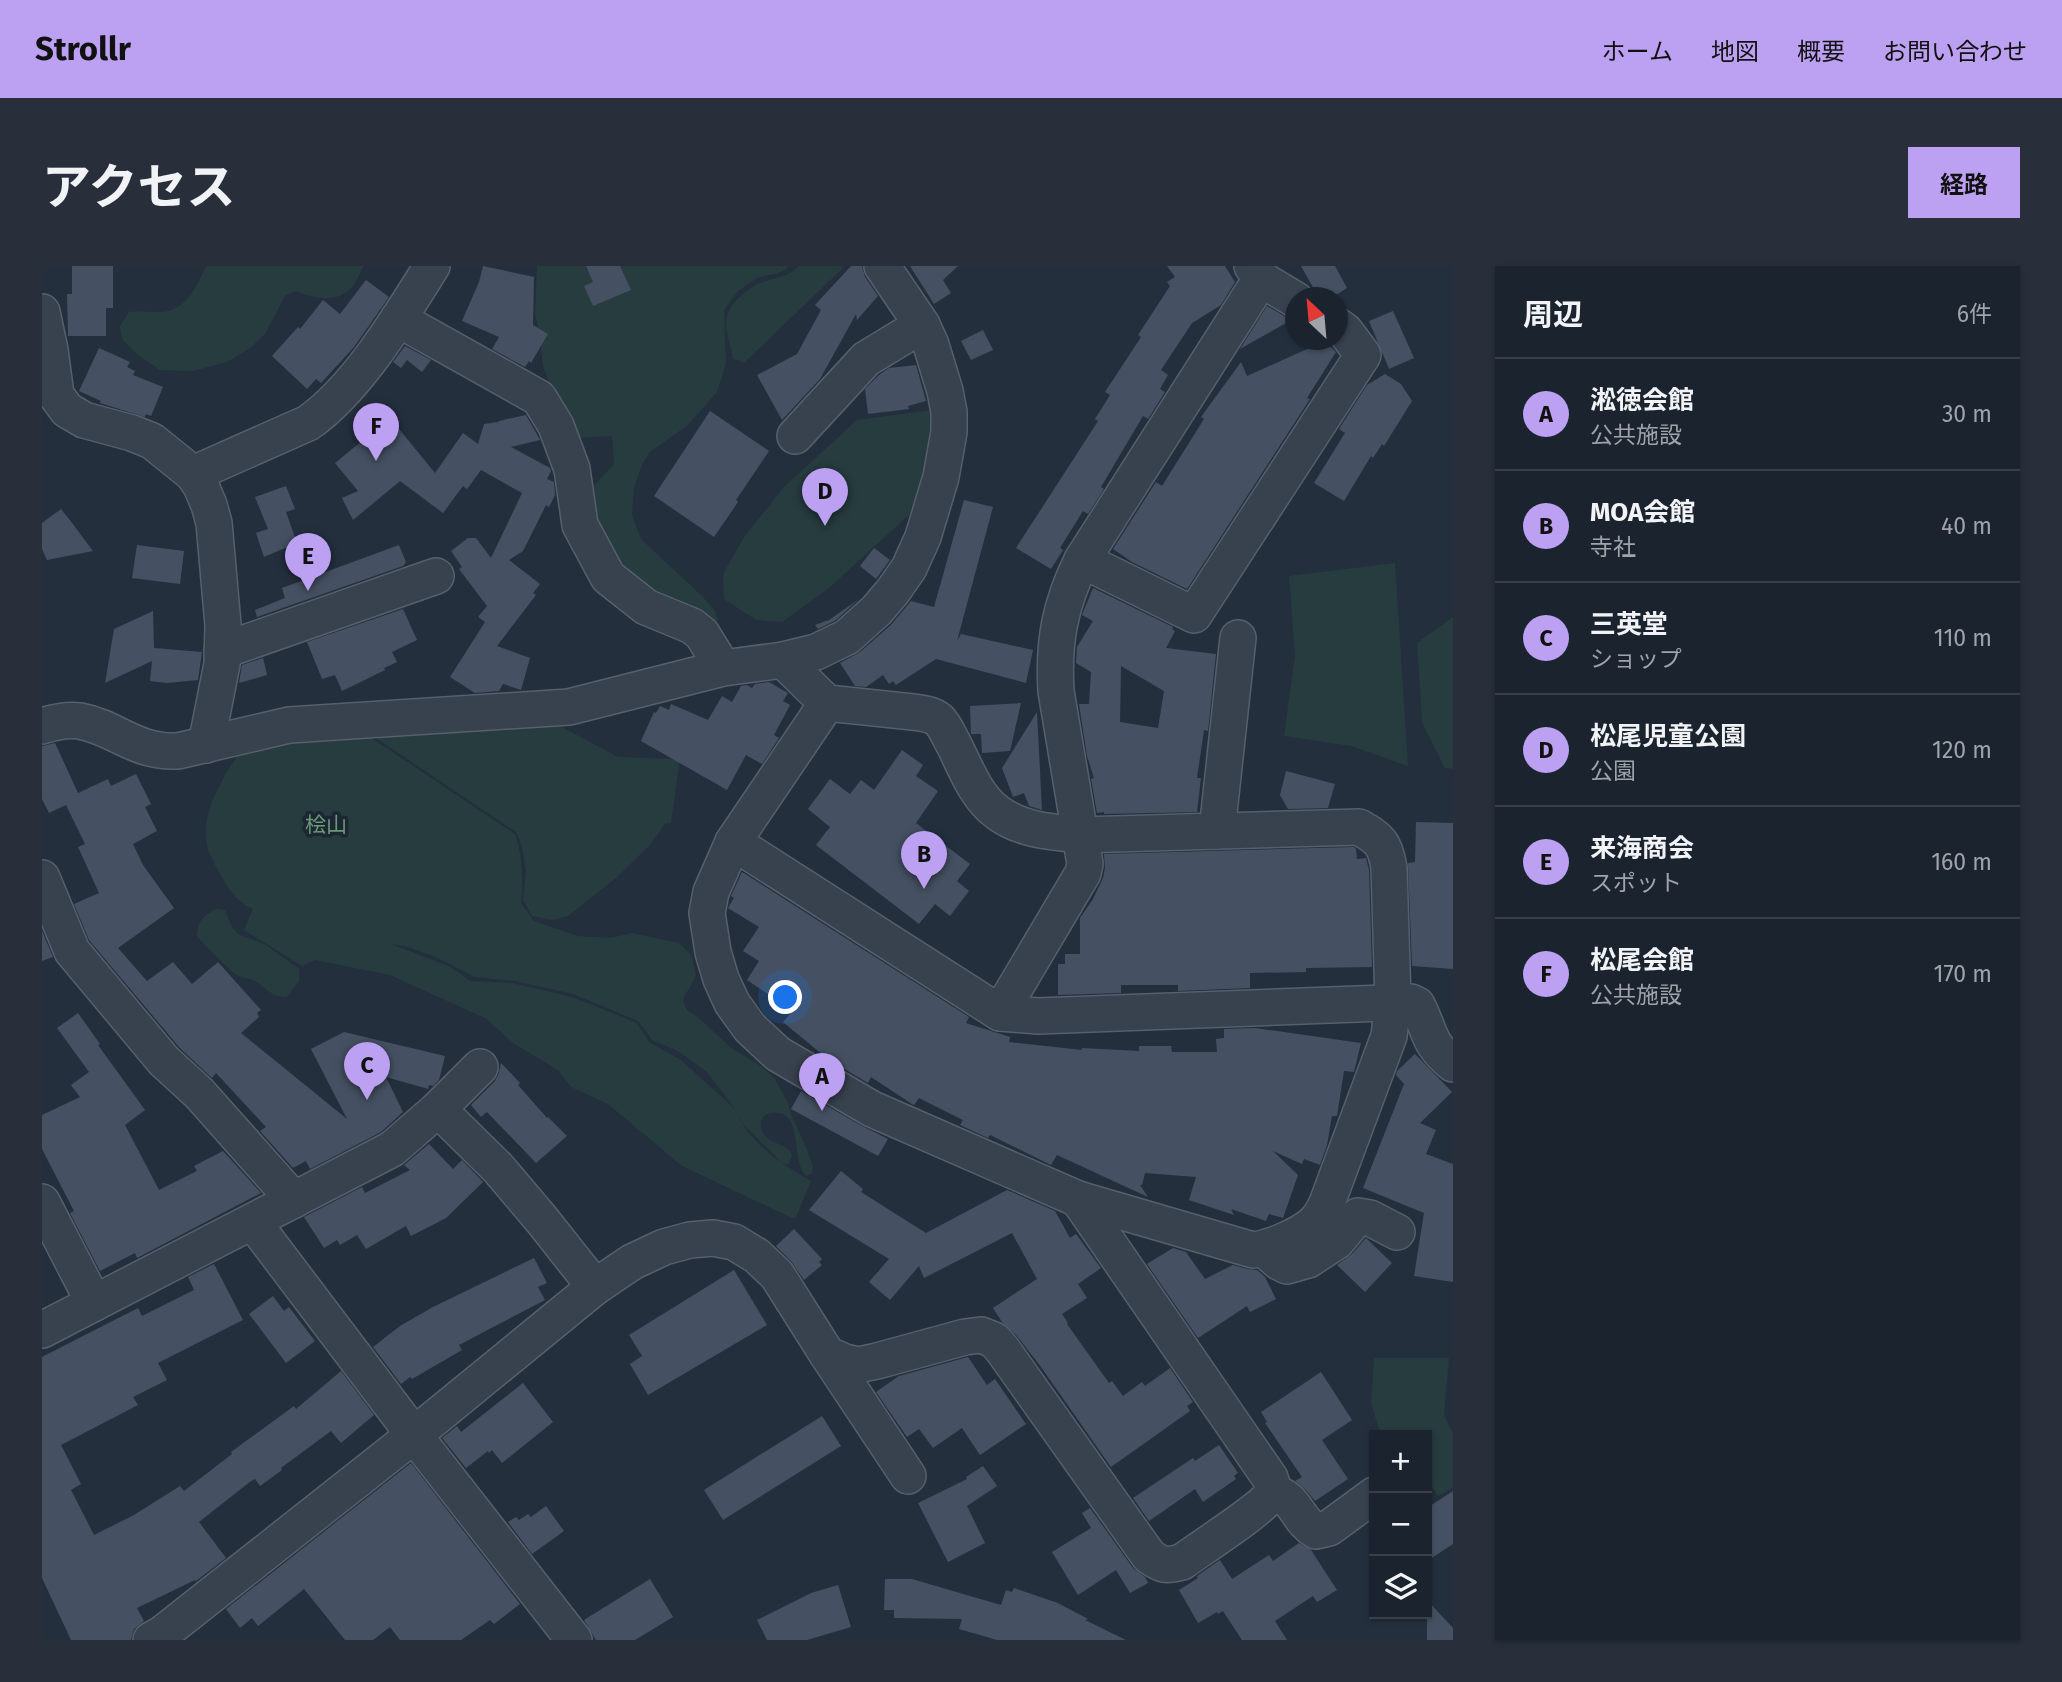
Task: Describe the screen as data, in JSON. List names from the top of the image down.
{
  "parks": ["桧山"],
  "north": "top left",
  "page": {
    "header": "Strollr",
    "nav": [
      "ホーム",
      "地図",
      "概要",
      "お問い合わせ"
    ],
    "title": "アクセス",
    "buttons": "経路",
    "heading": ["周辺", "6件"],
    "list": [
      {
        "mark": "A",
        "name": "淞徳会館",
        "note": "公共施設",
        "value": "30 m"
      },
      {
        "mark": "B",
        "name": "MOA会館",
        "note": "寺社",
        "value": "40 m"
      },
      {
        "mark": "C",
        "name": "三英堂",
        "note": "ショップ",
        "value": "110 m"
      },
      {
        "mark": "D",
        "name": "松尾児童公園",
        "note": "公園",
        "value": "120 m"
      },
      {
        "mark": "E",
        "name": "来海商会",
        "note": "スポット",
        "value": "160 m"
      },
      {
        "mark": "F",
        "name": "松尾会館",
        "note": "公共施設",
        "value": "170 m"
      }
    ],
    "pins": [
      "F",
      "D",
      "E",
      "B",
      "C",
      "A"
    ],
    "map_buttons": ["+", "−"]
  }
}
